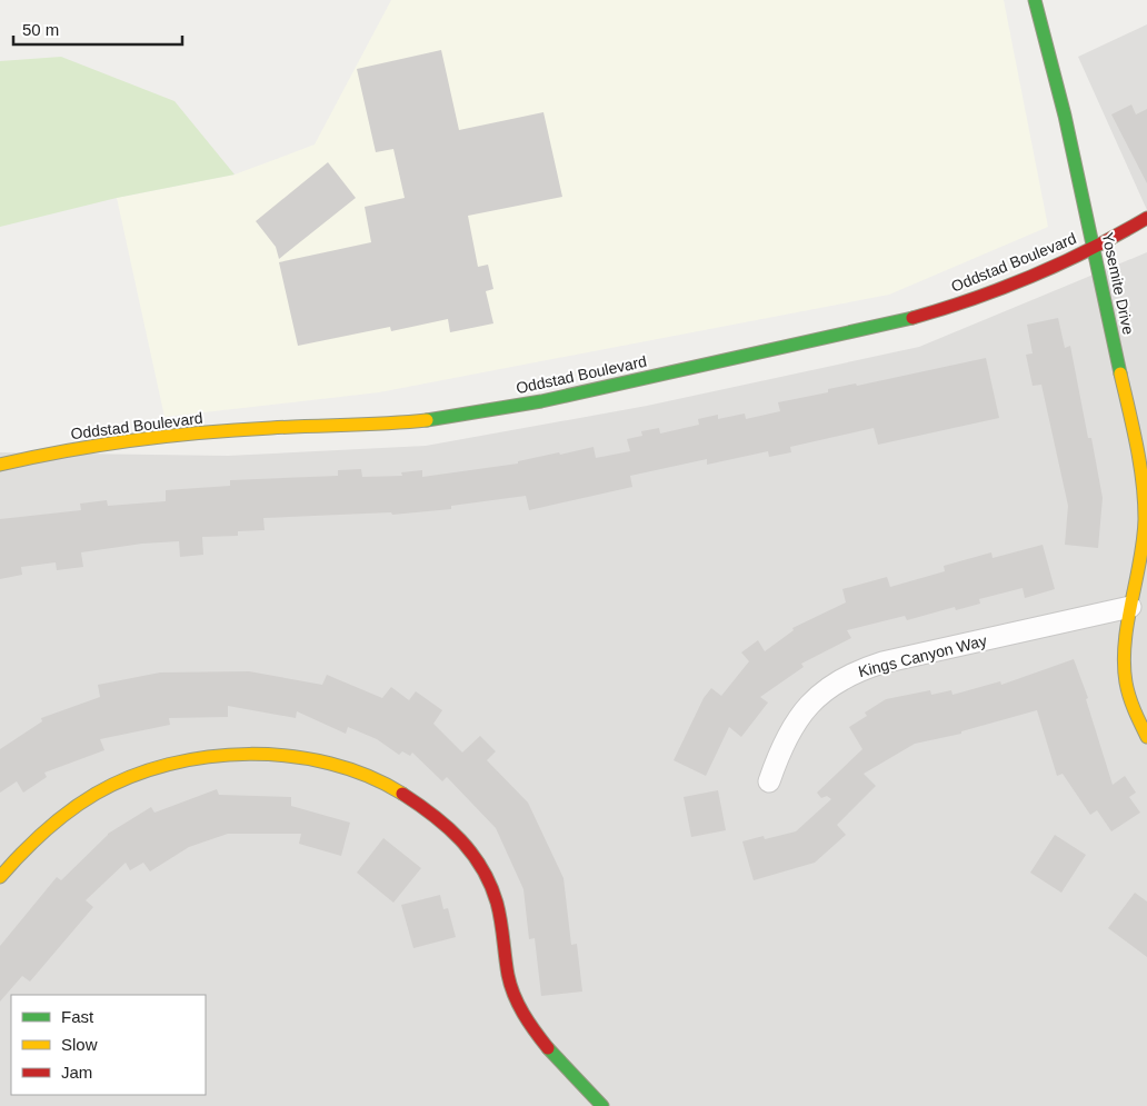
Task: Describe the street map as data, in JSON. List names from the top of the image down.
{
  "streets": {
    "street": ["Oddstad Boulevard", "Yosemite Drive", "Kings Canyon Way"]
  },
  "crossings": [
    ["Oddstad Boulevard", "Yosemite Drive"],
    ["Yosemite Drive", "Kings Canyon Way"]
  ],
  "legend": ["Fast", "Slow", "Jam"],
  "scale_bar": "50 m"
}
